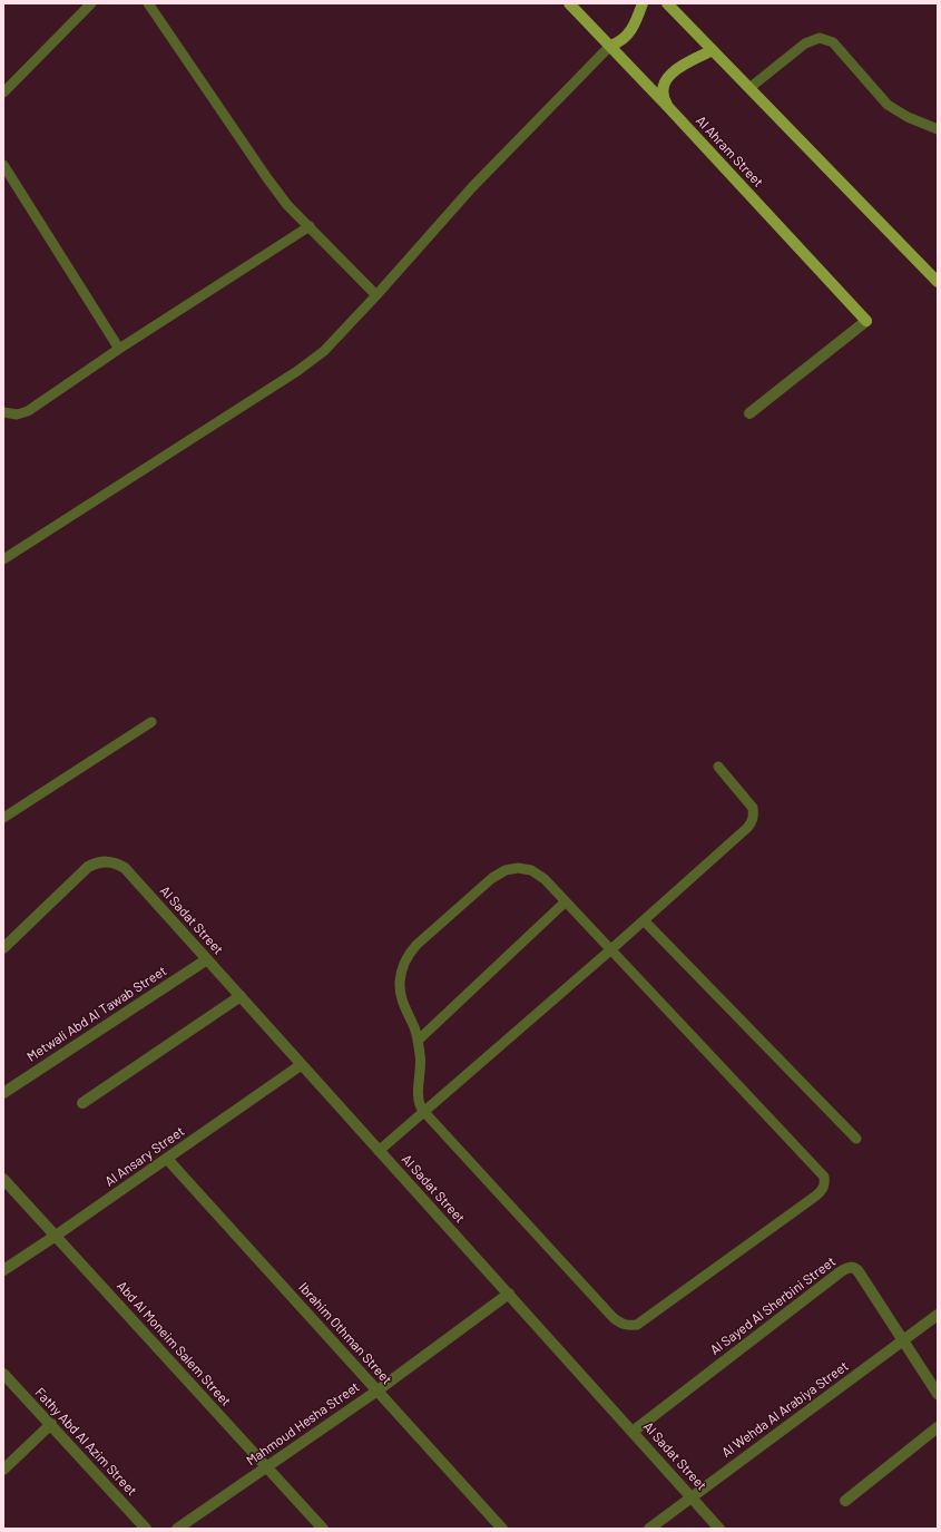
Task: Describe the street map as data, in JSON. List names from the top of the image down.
{
  "streets": {
    "main road": ["Al Ahram Street"],
    "street": [
      "Al Sadat Street",
      "Metwali Abd Al Tawab Street",
      "Al Ansary Street",
      "Al Sayed Al Sherbini Street",
      "Ibrahim Othman Street",
      "Abd Al Moneim Salem Street",
      "Al Wehda Al Arabiya Street",
      "Mahmoud Hesha Street",
      "Fathy Abd Al Azim Street"
    ]
  },
  "crossings": [
    ["Al Sadat Street", "Metwali Abd Al Tawab Street"],
    ["Al Sadat Street", "Al Ansary Street"],
    ["Al Sadat Street", "Al Sayed Al Sherbini Street"],
    ["Al Sadat Street", "Al Wehda Al Arabiya Street"],
    ["Al Sadat Street", "Mahmoud Hesha Street"],
    ["Al Ansary Street", "Ibrahim Othman Street"],
    ["Al Ansary Street", "Abd Al Moneim Salem Street"],
    ["Al Sayed Al Sherbini Street", "Al Wehda Al Arabiya Street"],
    ["Ibrahim Othman Street", "Mahmoud Hesha Street"],
    ["Abd Al Moneim Salem Street", "Mahmoud Hesha Street"]
  ]
}
